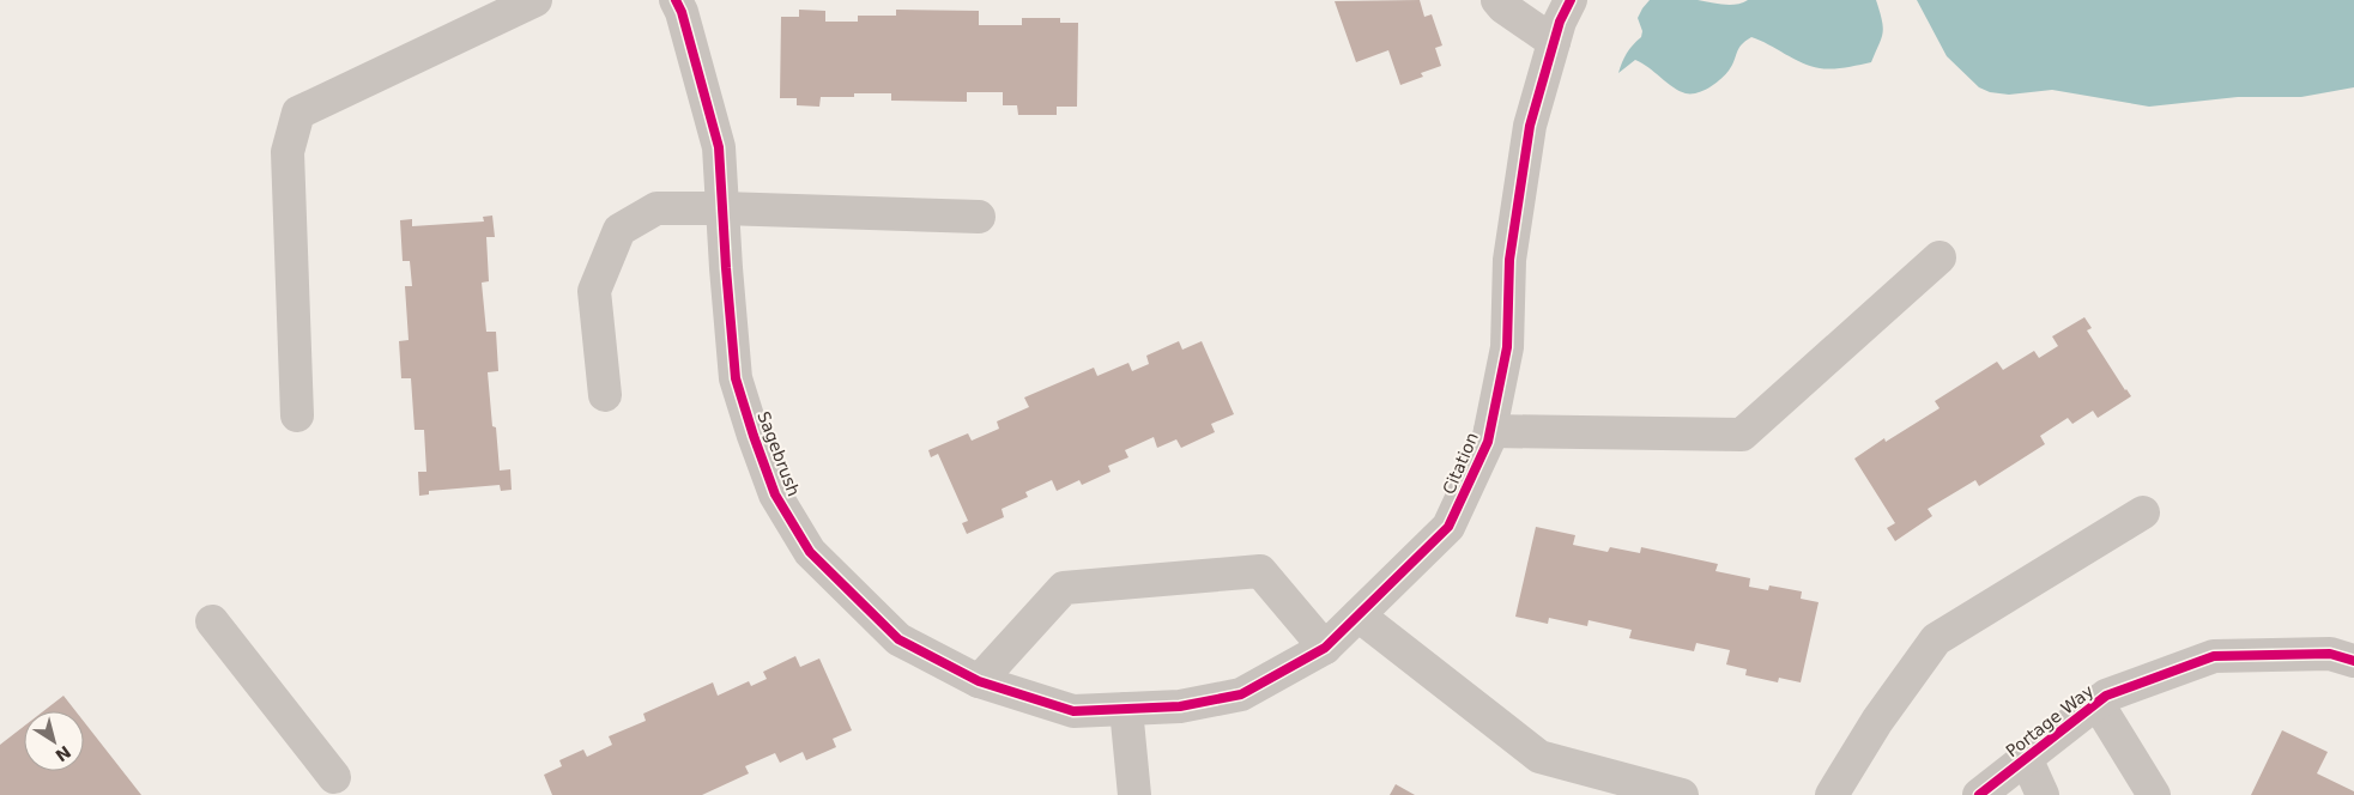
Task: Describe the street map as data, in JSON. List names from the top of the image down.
{
  "streets": {
    "street": ["Sagebrush", "Citation", "Portage Way"]
  },
  "crossings": [
    ["Sagebrush", "Citation"]
  ],
  "north": "bottom right"
}
